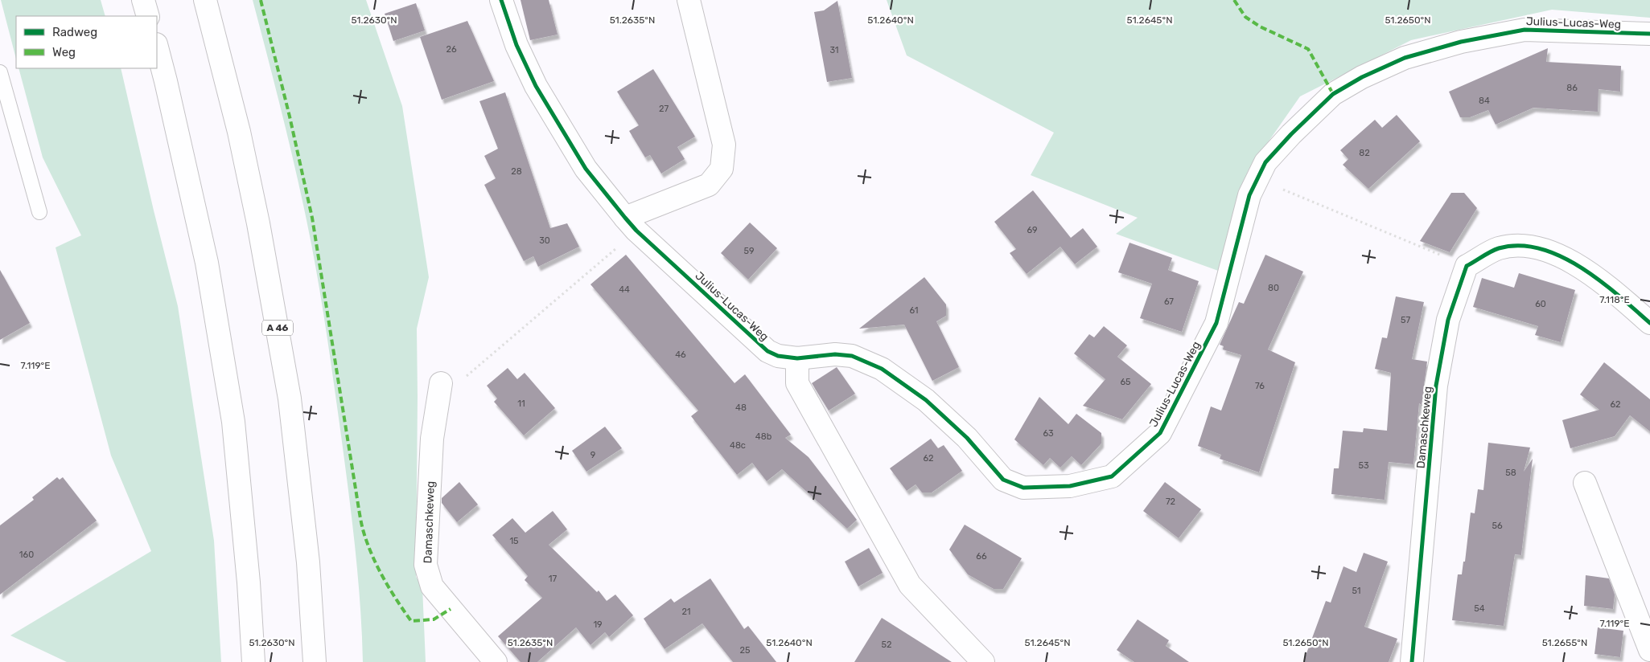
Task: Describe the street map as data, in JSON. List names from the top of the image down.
{
  "streets": {
    "main road": ["Julius-Lucas-Weg", "A 46", "Damaschkeweg"]
  },
  "house_numbers": [
    "26",
    "31",
    "86",
    "84",
    "27",
    "82",
    "28",
    "69",
    "30",
    "59",
    "80",
    "44",
    "67",
    "60",
    "61",
    "57",
    "46",
    "65",
    "76",
    "11",
    "62",
    "48",
    "63",
    "48b",
    "48c",
    "9",
    "62",
    "53",
    "58",
    "72",
    "56",
    "15",
    "160",
    "66",
    "17",
    "51",
    "54",
    "21",
    "19",
    "52",
    "25"
  ],
  "legend": ["Radweg", "Weg"],
  "coordinates": [
    "51.2630°N",
    "51.2635°N",
    "51.2640°N",
    "51.2645°N",
    "51.2650°N",
    "7.118°E",
    "7.119°E",
    "51.2655°N"
  ]
}
